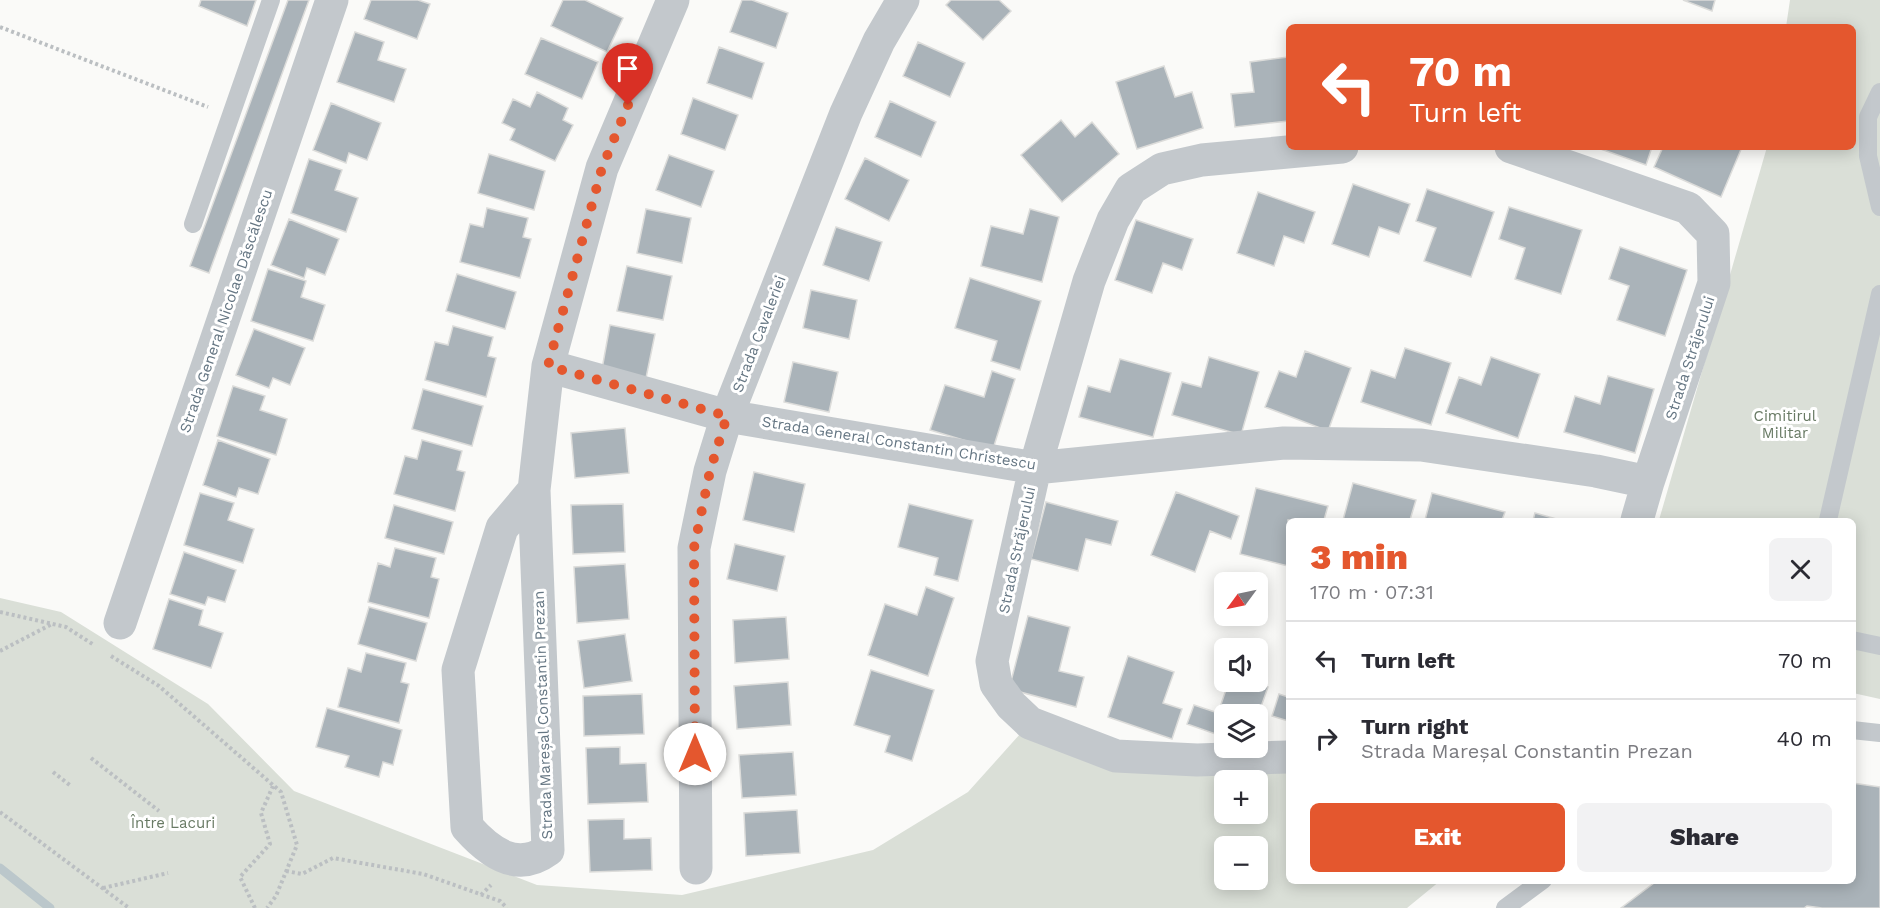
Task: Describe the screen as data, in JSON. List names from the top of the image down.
{
  "streets": {
    "street": [
      "Strada General Nicolae Dăscălescu",
      "Strada Cavaleriei",
      "Strada Străjerului",
      "Strada General Constantin Christescu",
      "Strada Mareșal Constantin Prezan"
    ]
  },
  "crossings": [
    ["Strada Cavaleriei", "Strada General Constantin Christescu"],
    ["Strada Străjerului", "Strada General Constantin Christescu"],
    ["Strada General Constantin Christescu", "Strada Mareșal Constantin Prezan"]
  ],
  "parks": ["Cimitirul Militar", "Între Lacuri"],
  "north": "bottom left",
  "page": {
    "turn": ["70 m", "Turn left"],
    "heading": ["3 min", "170 m · 07:31"],
    "map_buttons": ["+", "−"],
    "list": [
      {
        "name": "Turn left",
        "value": "70 m"
      },
      {
        "name": "Turn right",
        "note": "Strada Mareșal Constantin Prezan",
        "value": "40 m"
      }
    ],
    "buttons": ["Exit", "Share"]
  }
}
